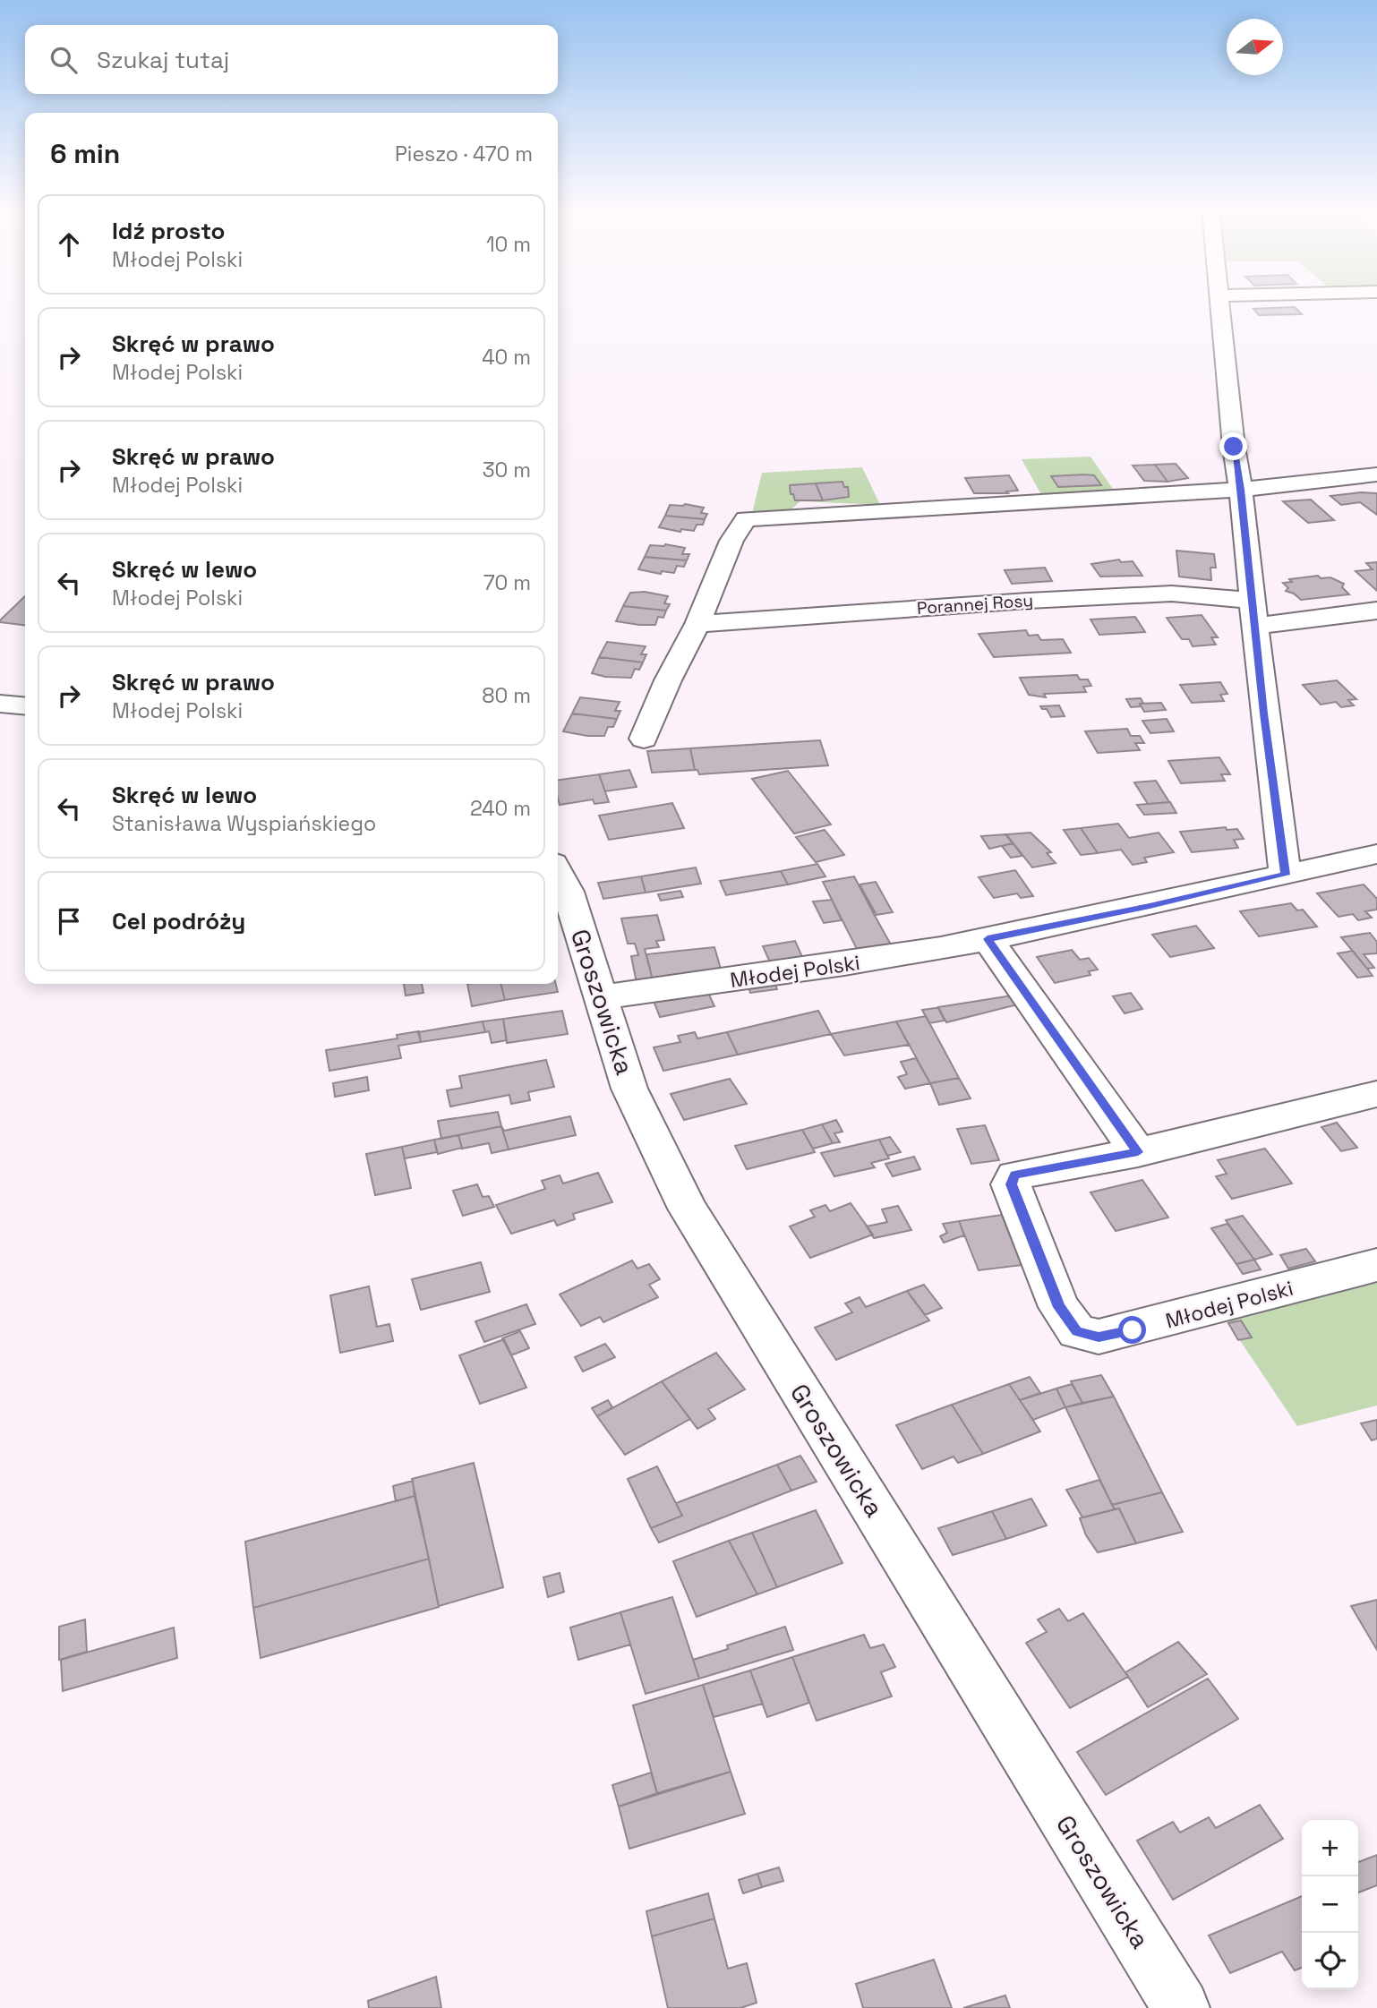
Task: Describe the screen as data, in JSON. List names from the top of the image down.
{
  "streets": {
    "street": ["Porannej Rosy", "Młodej Polski", "Groszowicka"]
  },
  "crossings": [
    ["Młodej Polski", "Groszowicka"]
  ],
  "north": "right",
  "page": {
    "search": "Szukaj tutaj",
    "heading": ["6 min", "Pieszo · 470 m"],
    "list": [
      ["Idź prosto", "Młodej Polski", "10 m"],
      ["Skręć w prawo", "Młodej Polski", "40 m"],
      ["Skręć w prawo", "Młodej Polski", "30 m"],
      ["Skręć w lewo", "Młodej Polski", "70 m"],
      ["Skręć w prawo", "Młodej Polski", "80 m"],
      ["Skręć w lewo", "Stanisława Wyspiańskiego", "240 m"],
      "Cel podróży"
    ],
    "map_buttons": ["+", "−"]
  }
}
